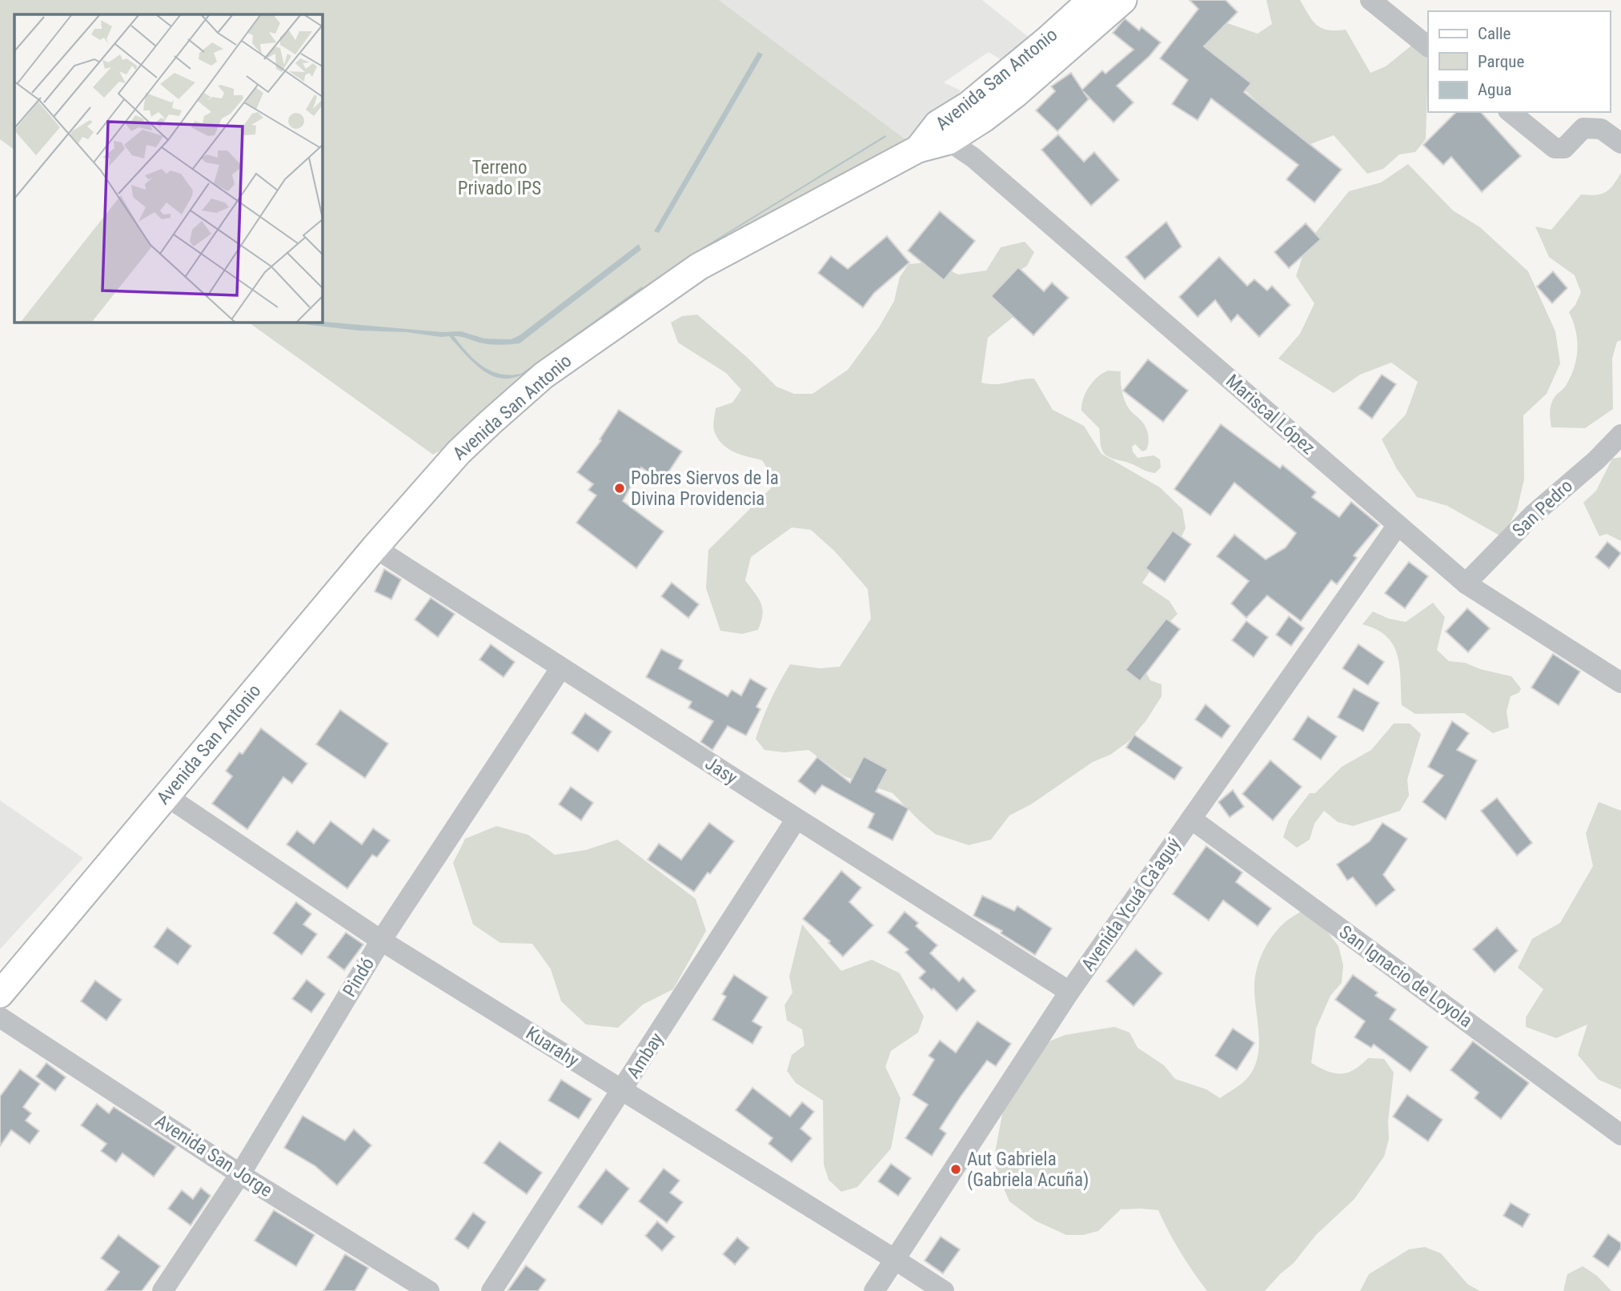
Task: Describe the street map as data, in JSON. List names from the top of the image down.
{
  "streets": {
    "main road": ["Avenida San Antonio"],
    "street": [
      "Mariscal López",
      "San Pedro",
      "Jasy",
      "Avenida Ycuá Ca'aguý",
      "San Ignacio de Loyola",
      "Pindó",
      "Kuarahy",
      "Ambay",
      "Avenida San Jorge"
    ]
  },
  "crossings": [
    ["Avenida San Antonio", "Mariscal López"],
    ["Avenida San Antonio", "Jasy"],
    ["Avenida San Antonio", "Kuarahy"],
    ["Mariscal López", "San Pedro"],
    ["Mariscal López", "Avenida Ycuá Ca'aguý"],
    ["Jasy", "Avenida Ycuá Ca'aguý"],
    ["Jasy", "Pindó"],
    ["Jasy", "Ambay"],
    ["Avenida Ycuá Ca'aguý", "San Ignacio de Loyola"],
    ["Avenida Ycuá Ca'aguý", "Kuarahy"],
    ["Pindó", "Kuarahy"],
    ["Pindó", "Avenida San Jorge"],
    ["Kuarahy", "Ambay"]
  ],
  "parks": ["Terreno Privado IPS"],
  "places": ["Pobres Siervos de la Divina Providencia", "Aut Gabriela (Gabriela Acuña)"],
  "legend": ["Calle", "Parque", "Agua"]
}
